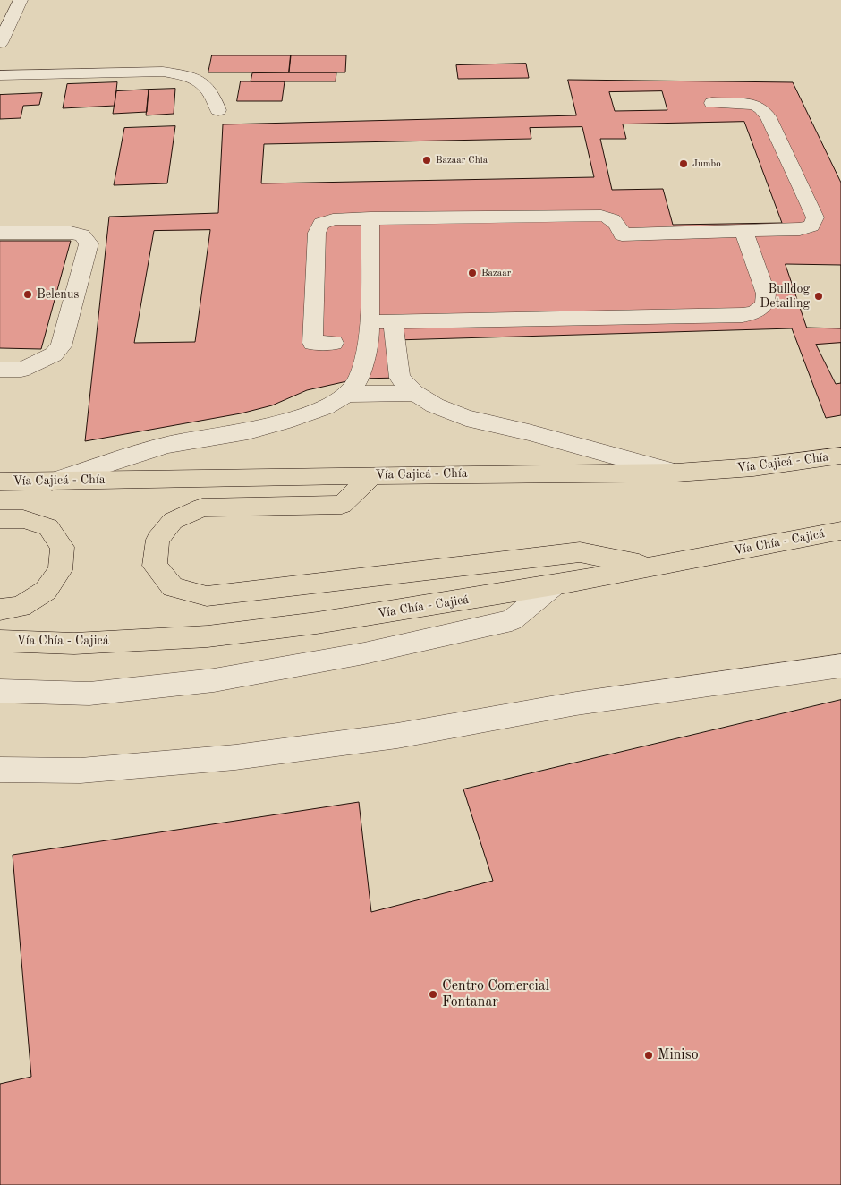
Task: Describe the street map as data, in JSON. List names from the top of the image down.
{
  "streets": {
    "highway": ["Vía Cajicá - Chía", "Vía Chía - Cajicá"]
  },
  "places": [
    "Bazaar Chia",
    "Jumbo",
    "Bazaar",
    "Belenus",
    "Bulldog Detailing",
    "Centro Comercial Fontanar",
    "Miniso"
  ]
}
